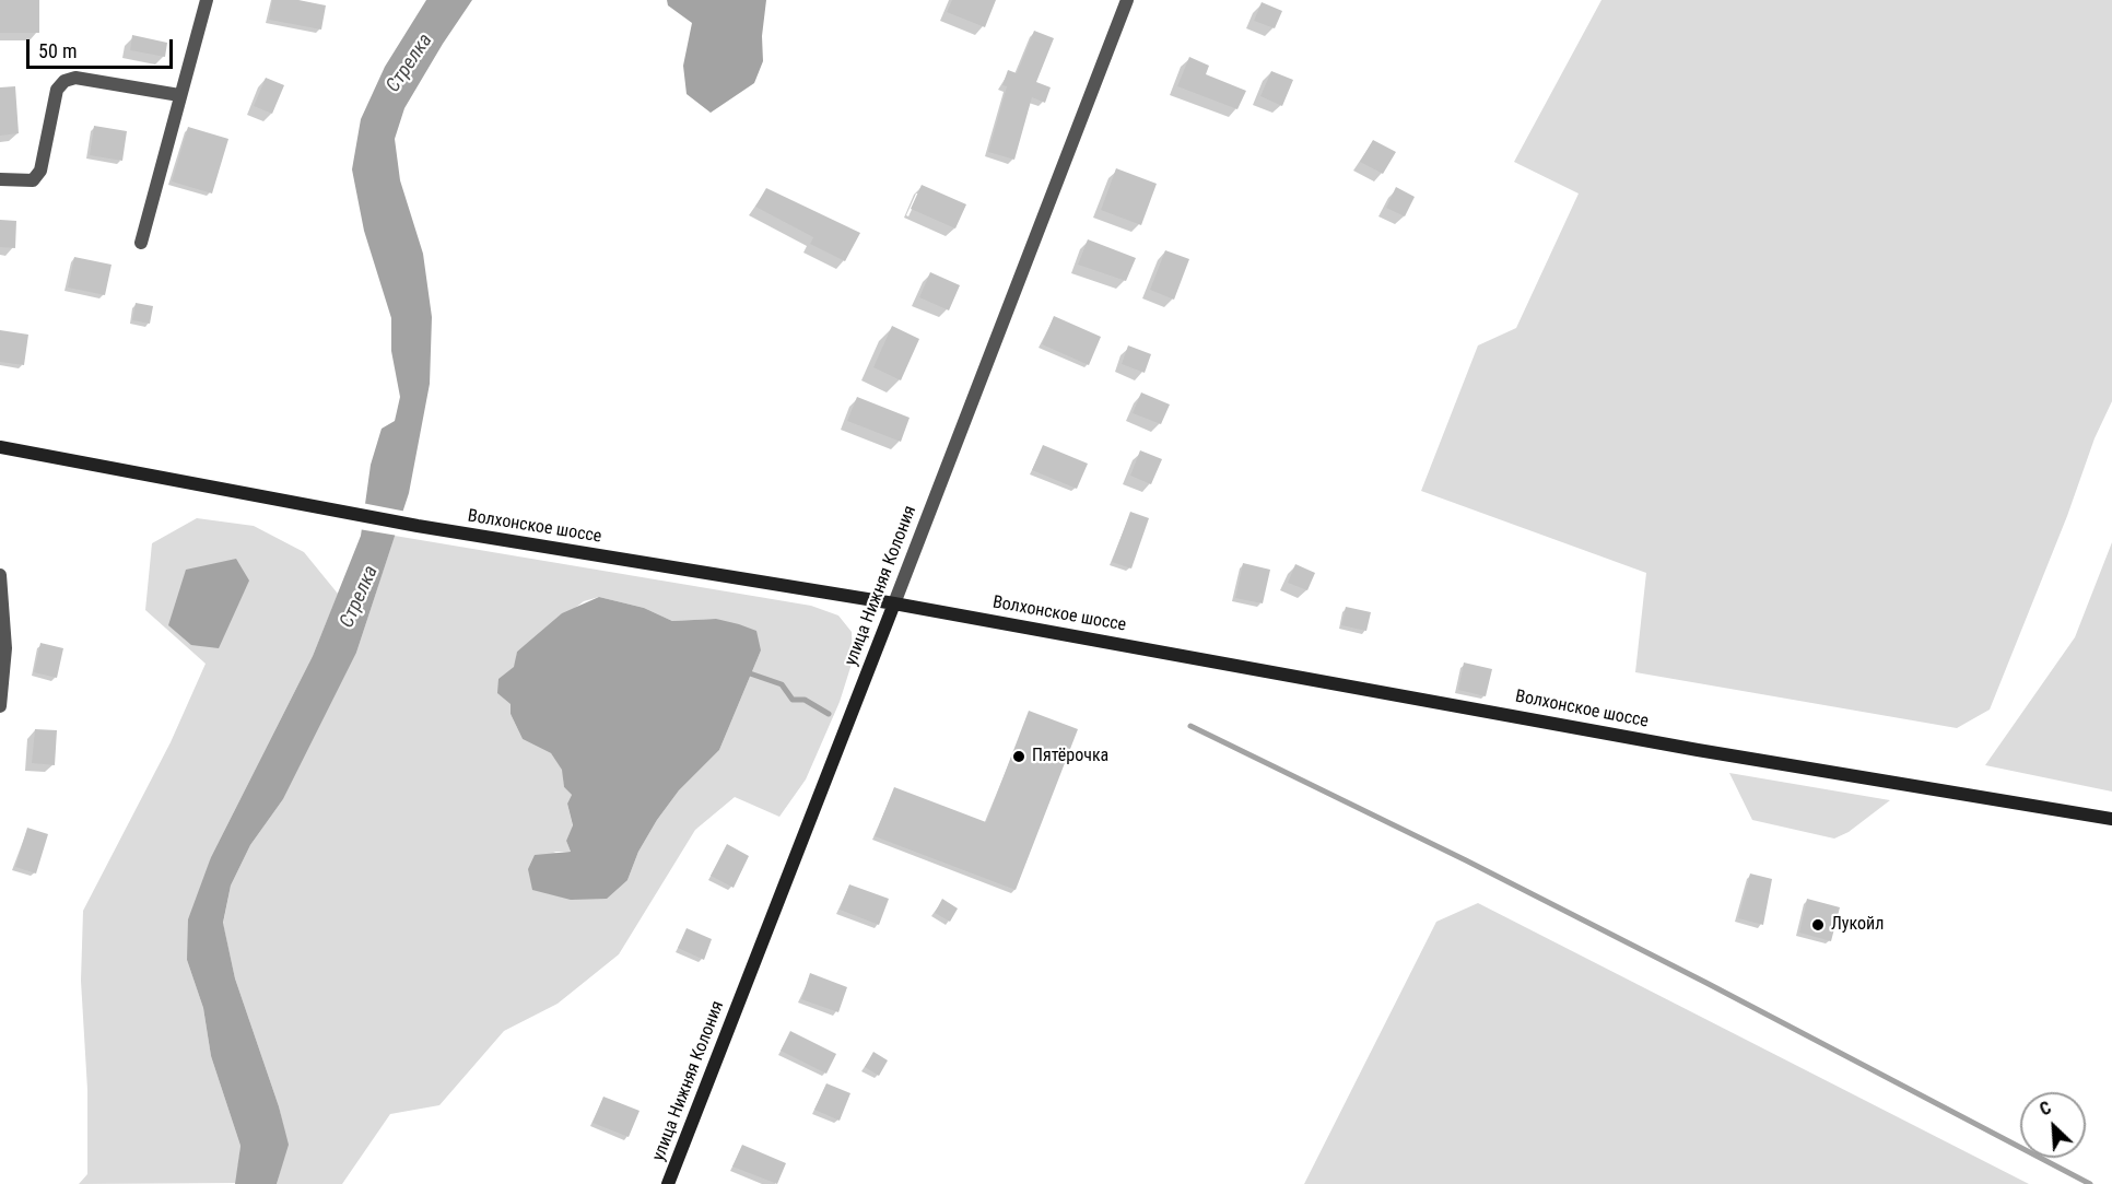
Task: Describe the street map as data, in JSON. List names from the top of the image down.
{
  "streets": {
    "main road": ["Волхонское шоссе", "улица Нижняя Колония"]
  },
  "crossings": [
    ["Волхонское шоссе", "улица Нижняя Колония"]
  ],
  "water": ["Стрелка"],
  "places": ["Пятёрочка", "Лукойл"],
  "scale_bar": "50 m",
  "north": "top left"
}
